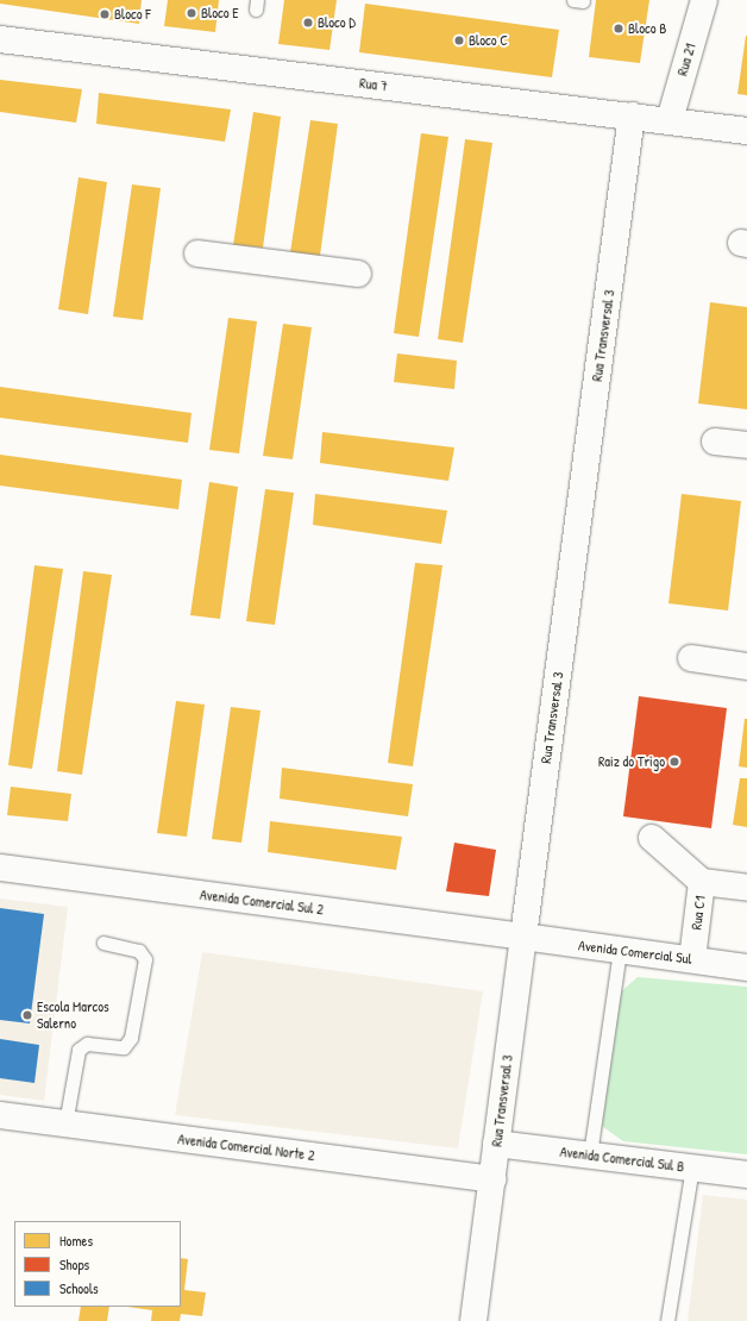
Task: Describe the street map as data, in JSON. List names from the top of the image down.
{
  "streets": {
    "street": [
      "Rua 21",
      "Rua 7",
      "Rua Transversal 3",
      "Avenida Comercial Sul 2",
      "Rua C1",
      "Avenida Comercial Sul",
      "Avenida Comercial Norte 2",
      "Avenida Comercial Sul B"
    ]
  },
  "crossings": [
    ["Rua 21", "Rua 7"],
    ["Rua 7", "Rua Transversal 3"],
    ["Rua Transversal 3", "Avenida Comercial Sul 2"],
    ["Rua Transversal 3", "Avenida Comercial Sul"],
    ["Rua Transversal 3", "Avenida Comercial Norte 2"],
    ["Rua Transversal 3", "Avenida Comercial Sul B"],
    ["Avenida Comercial Sul 2", "Avenida Comercial Sul"],
    ["Rua C1", "Avenida Comercial Sul"]
  ],
  "places": [
    "Bloco E",
    "Bloco F",
    "Bloco D",
    "Bloco B",
    "Bloco C",
    "Raiz do Trigo",
    "Escola Marcos Salerno"
  ],
  "legend": ["Homes", "Shops", "Schools"]
}
